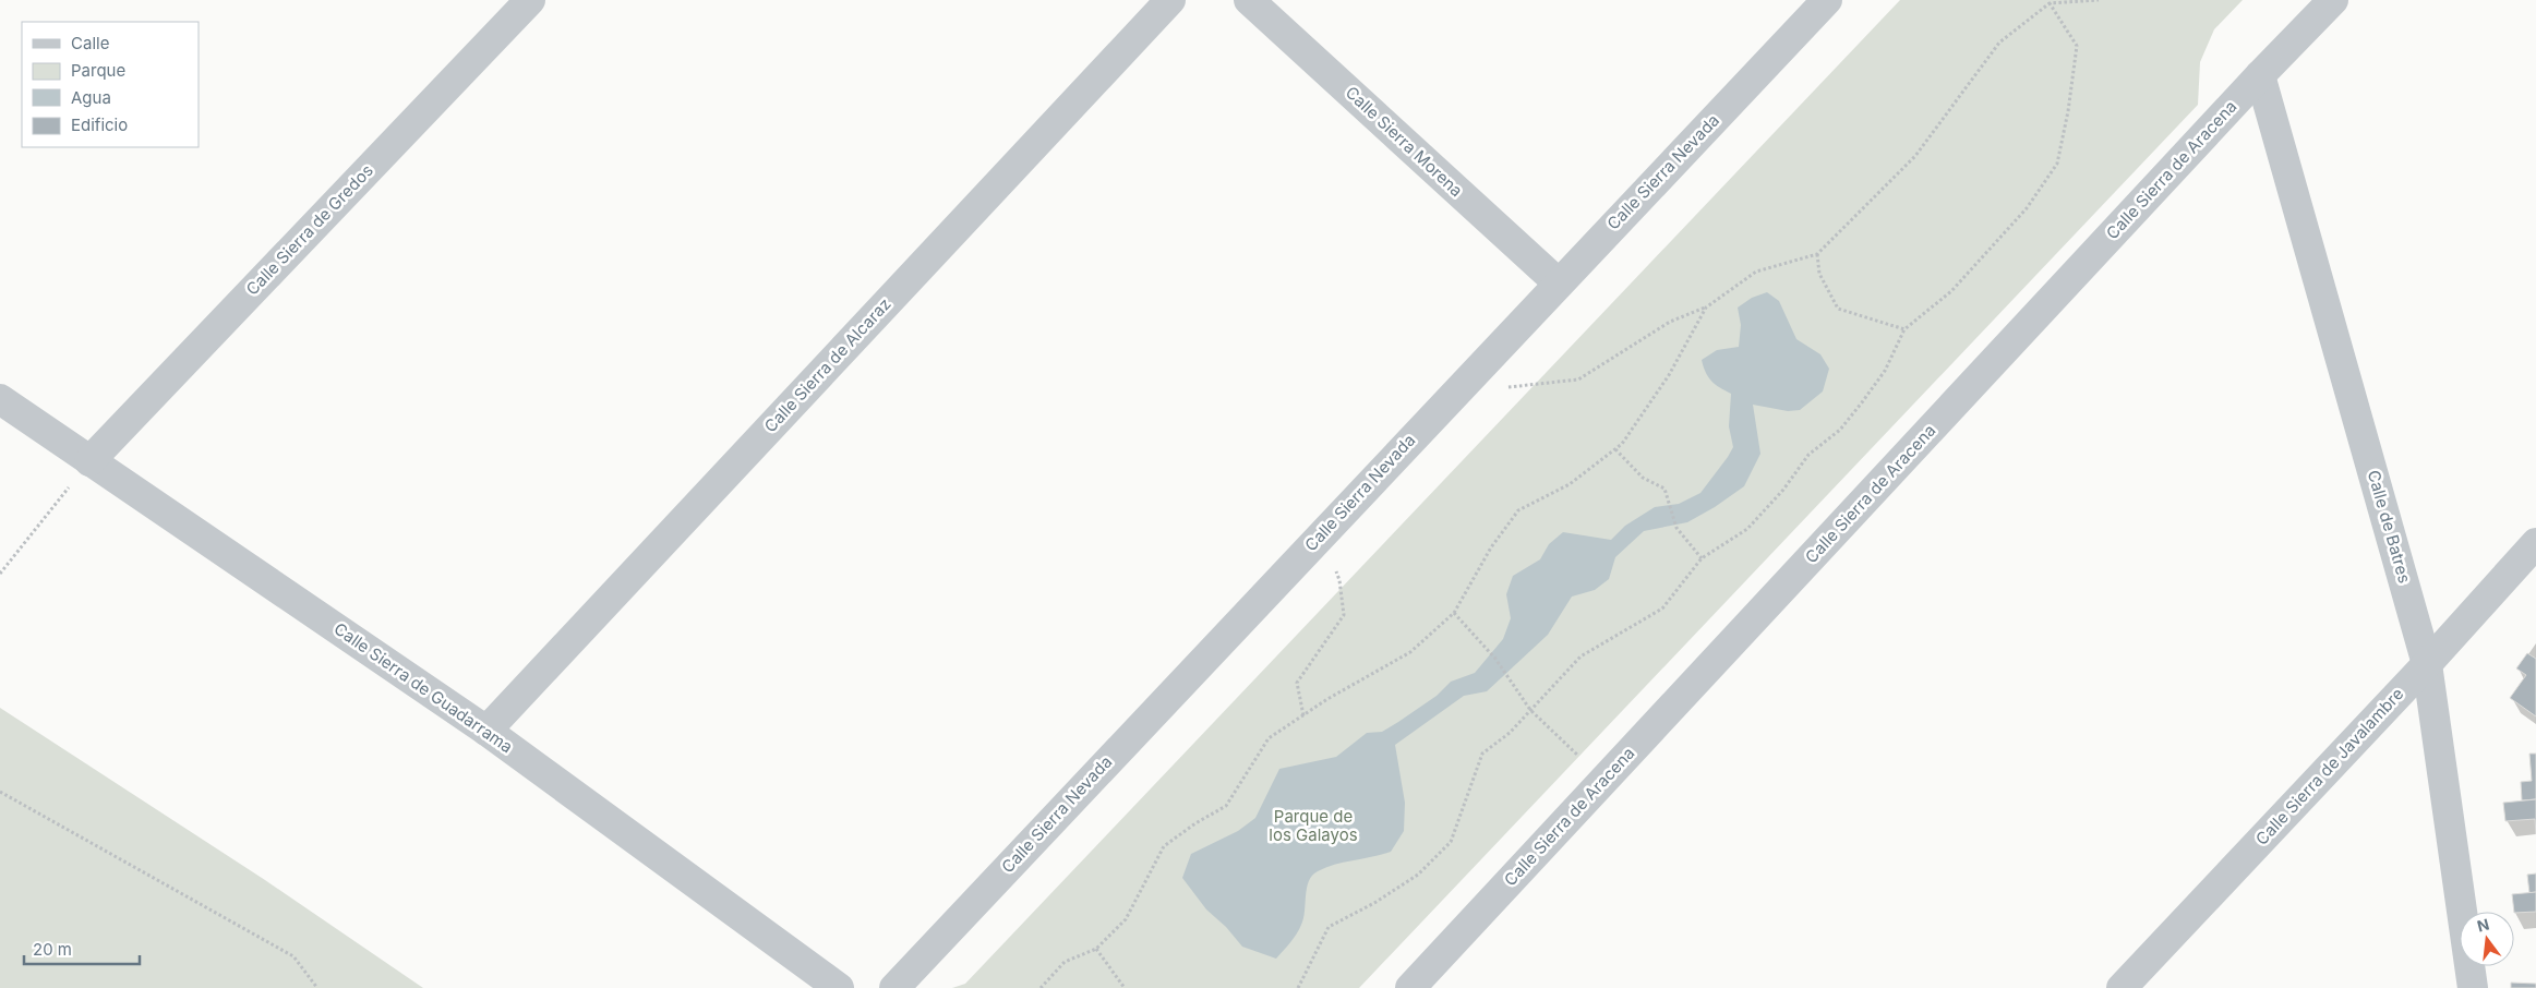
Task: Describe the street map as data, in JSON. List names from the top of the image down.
{
  "streets": {
    "street": [
      "Calle Sierra Morena",
      "Calle Sierra de Aracena",
      "Calle Sierra Nevada",
      "Calle Sierra de Gredos",
      "Calle Sierra de Alcaraz",
      "Calle de Batres",
      "Calle Sierra de Guadarrama",
      "Calle Sierra de Javalambre"
    ]
  },
  "crossings": [
    ["Calle Sierra Morena", "Calle Sierra Nevada"],
    ["Calle Sierra de Aracena", "Calle de Batres"],
    ["Calle Sierra de Gredos", "Calle Sierra de Guadarrama"],
    ["Calle Sierra de Alcaraz", "Calle Sierra de Guadarrama"],
    ["Calle de Batres", "Calle Sierra de Javalambre"]
  ],
  "parks": ["Parque de los Galayos"],
  "legend": [
    "Calle",
    "Parque",
    "Agua",
    "Edificio"
  ],
  "scale_bar": "20 m",
  "north": "top"
}
